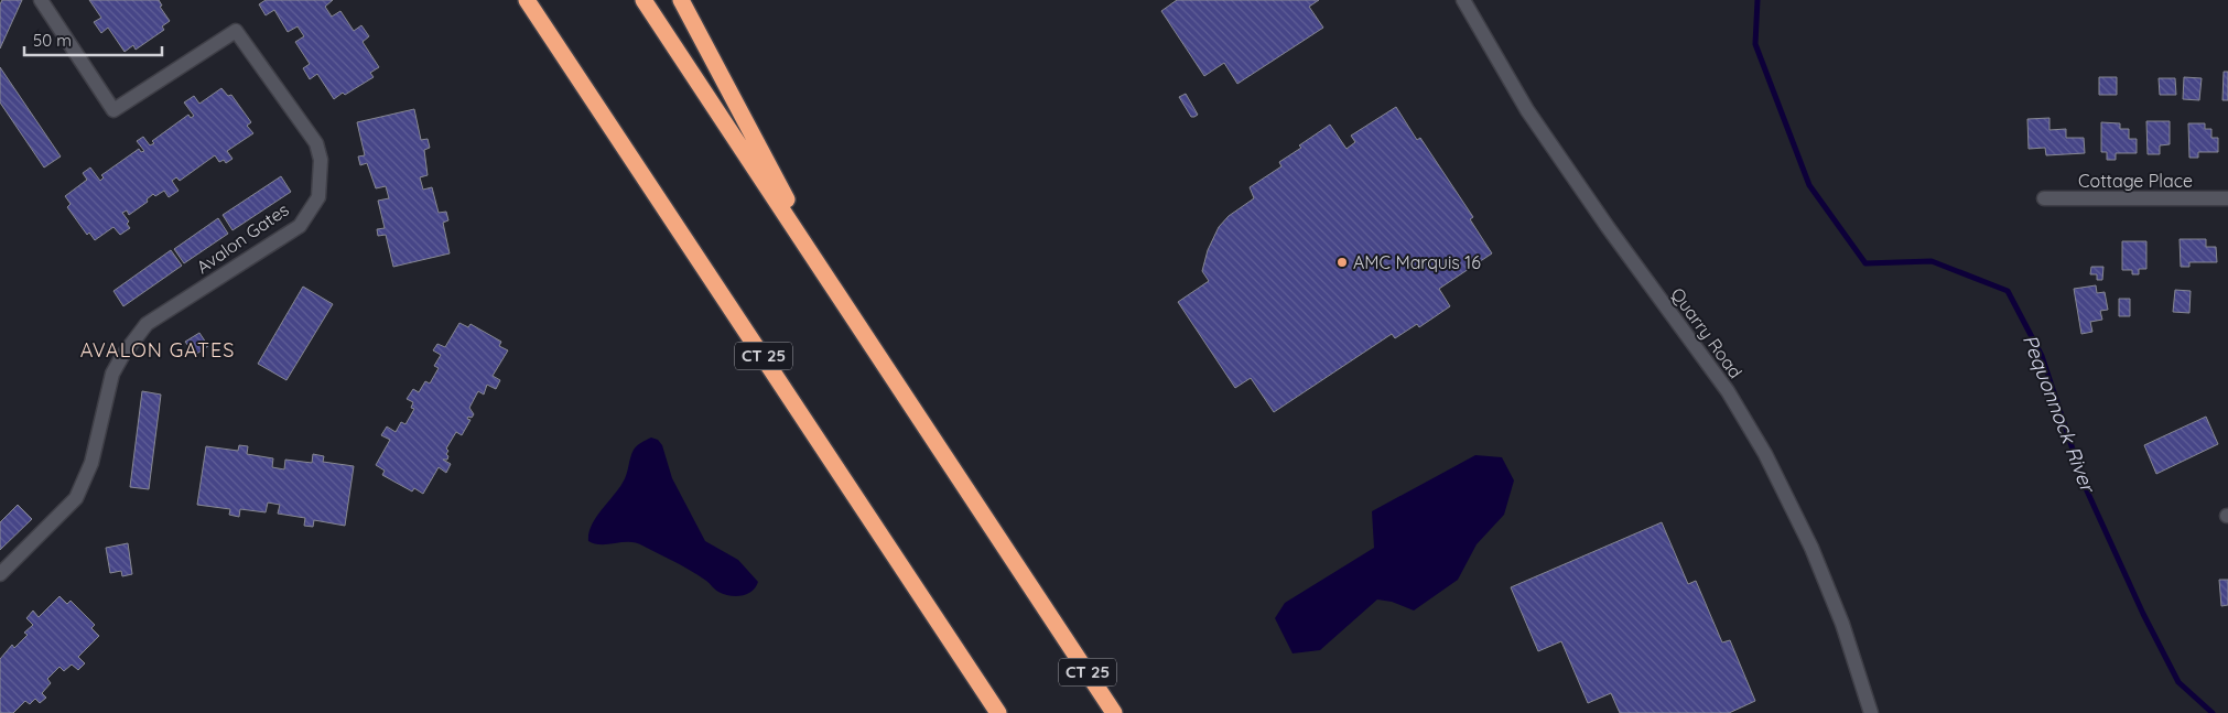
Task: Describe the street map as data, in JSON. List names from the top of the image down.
{
  "streets": {
    "highway": ["CT 25"],
    "street": ["Cottage Place", "Avalon Gates", "Quarry Road"]
  },
  "districts": ["AVALON GATES"],
  "water": ["Pequonnock River"],
  "places": ["AMC Marquis 16"],
  "scale_bar": "50 m"
}
